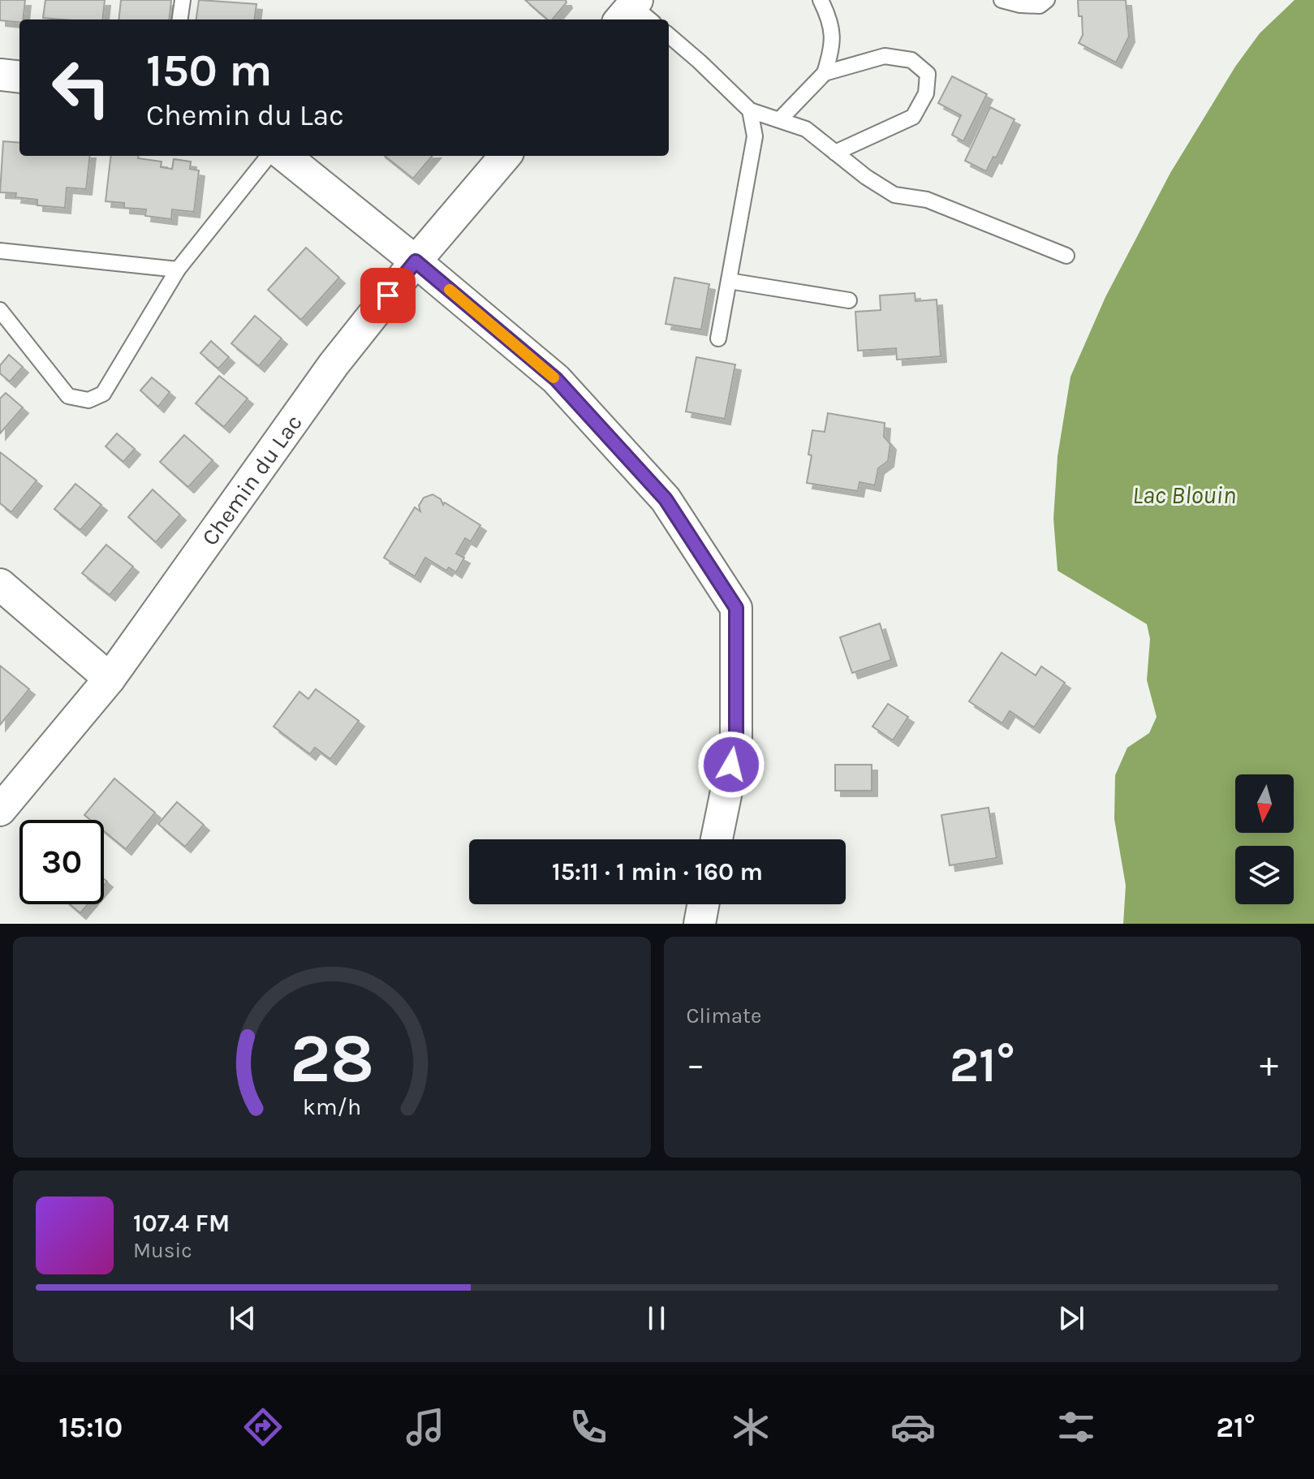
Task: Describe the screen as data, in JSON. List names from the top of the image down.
{
  "streets": {
    "street": ["Chemin du Lac"]
  },
  "water": ["Lac Blouin"],
  "north": "bottom",
  "page": {
    "turn": ["150 m", "Chemin du Lac"],
    "limit": "30",
    "trip": "15:11 · 1 min · 160 m",
    "tile": "Climate",
    "heat": ["−", "21°", "+"],
    "song": ["107.4 FM", "Music"],
    "tabs": ["15:10", "21°"],
    "gauge": ["28", "km/h"]
  }
}
